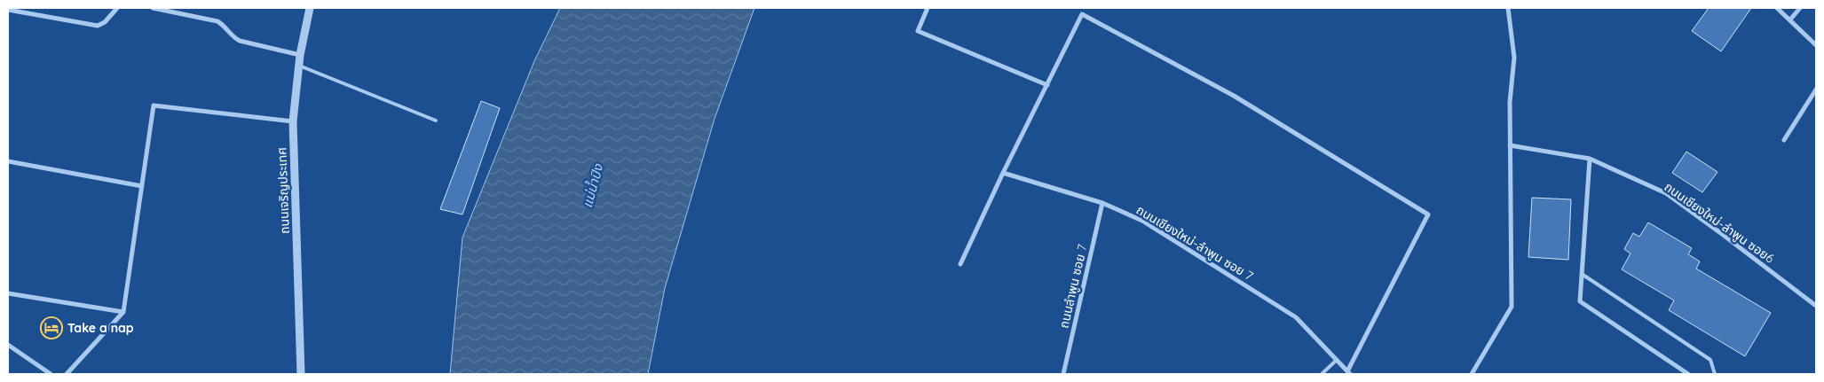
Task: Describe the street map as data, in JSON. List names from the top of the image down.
{
  "streets": {
    "street": [
      "ถนนเจริญประเทศ",
      "ถนนเชียงใหม่-ลำพูน ซอย6",
      "ถนนเชียงใหม่-ลำพูน ซอย 7",
      "ถนนลำพูน ซอย 7"
    ]
  },
  "crossings": [
    ["ถนนเชียงใหม่-ลำพูน ซอย 7", "ถนนลำพูน ซอย 7"]
  ],
  "water": ["แม่น้ำปิง"],
  "places": {
    "hotel": ["Take a nap"]
  }
}
